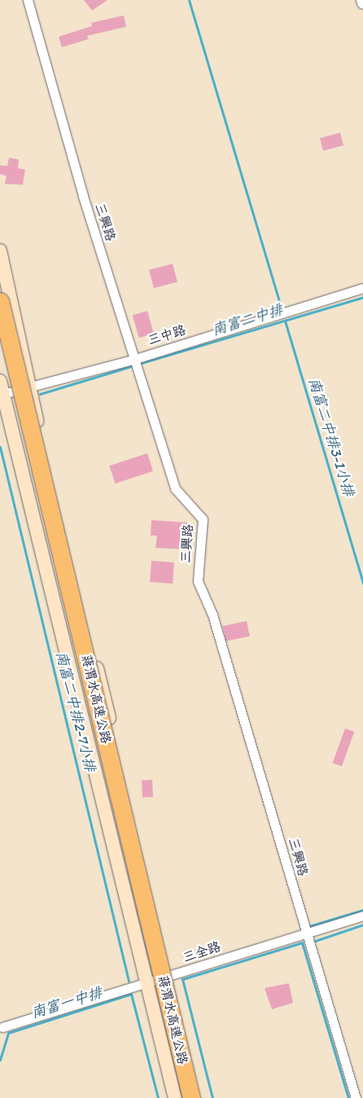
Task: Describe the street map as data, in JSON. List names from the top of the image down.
{
  "streets": {
    "highway": ["蔣渭水高速公路"],
    "street": ["三興路", "三中路", "三全路"]
  },
  "crossings": [
    ["三興路", "三中路"],
    ["三興路", "三全路"]
  ],
  "water": [
    "南富二中排",
    "南富二中排3-1小排",
    "南富二中排2-7小排",
    "南富一中排"
  ]
}
